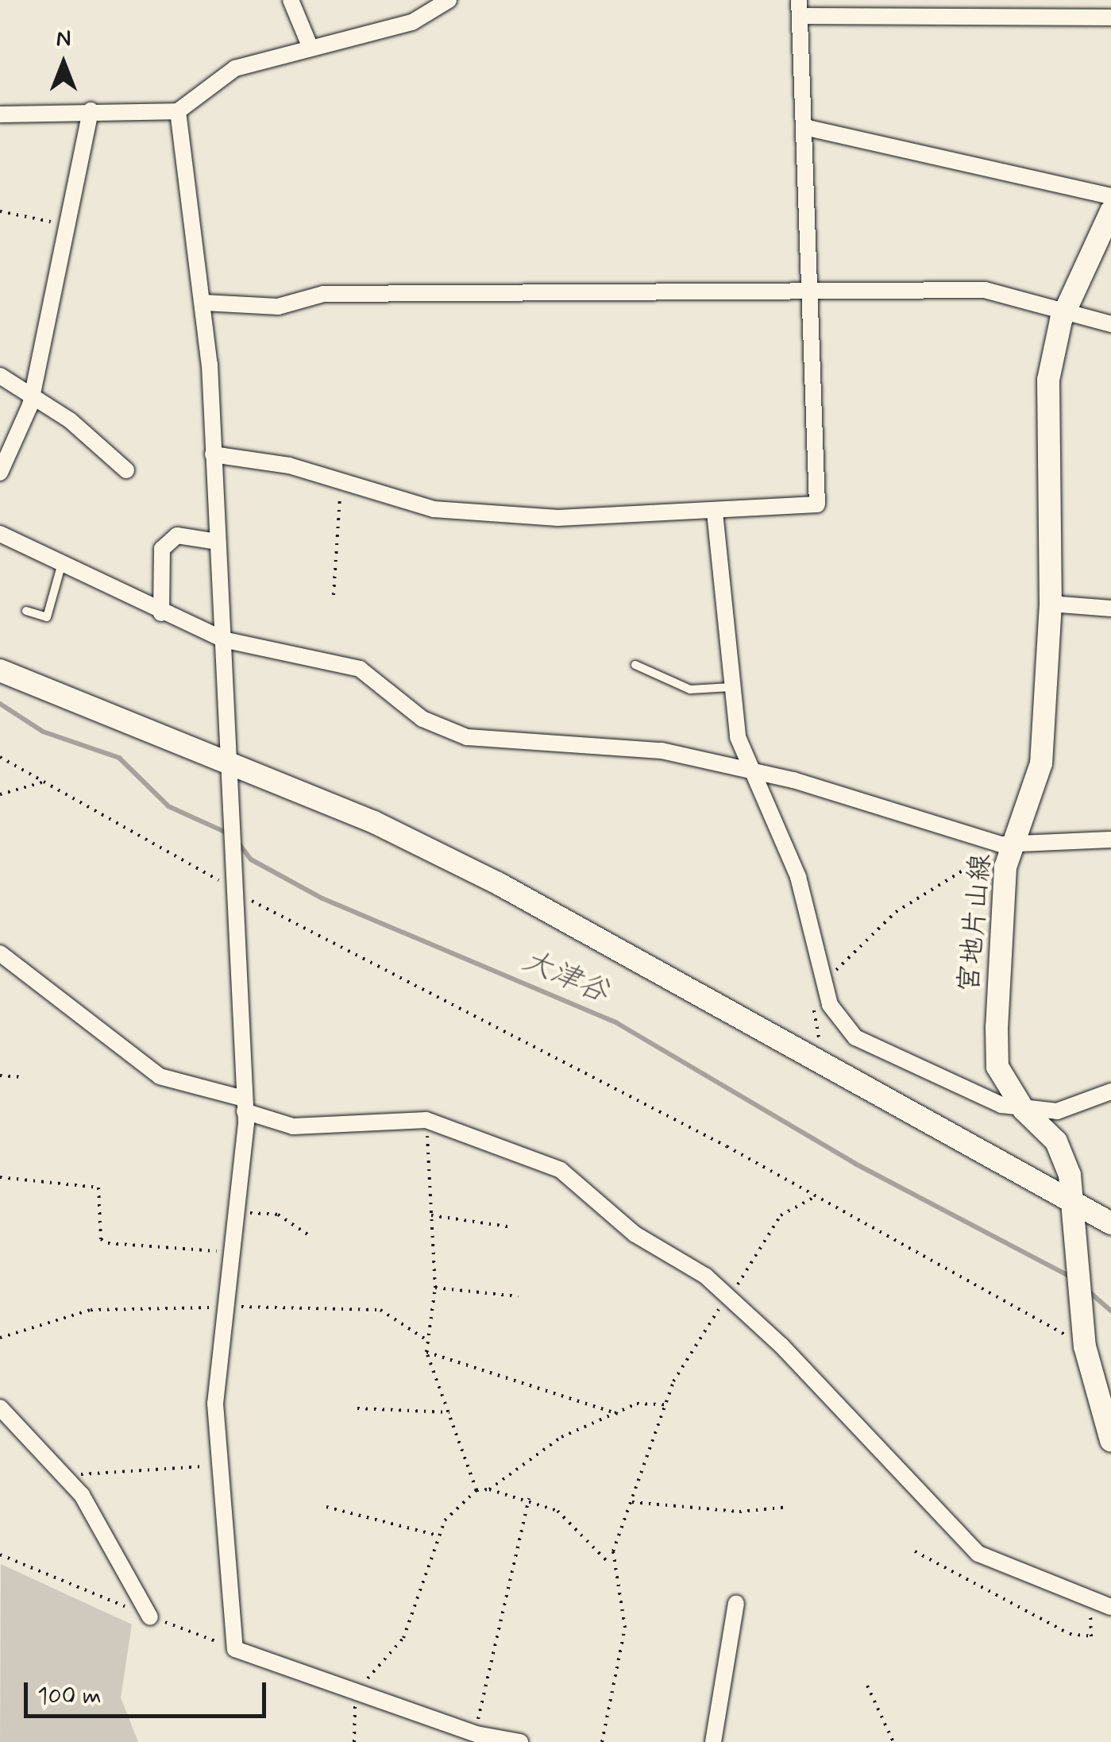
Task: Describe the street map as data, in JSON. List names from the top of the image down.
{
  "streets": {
    "main road": ["宮地片山線"]
  },
  "water": ["大津谷"],
  "scale_bar": "100 m",
  "north": "top"
}
